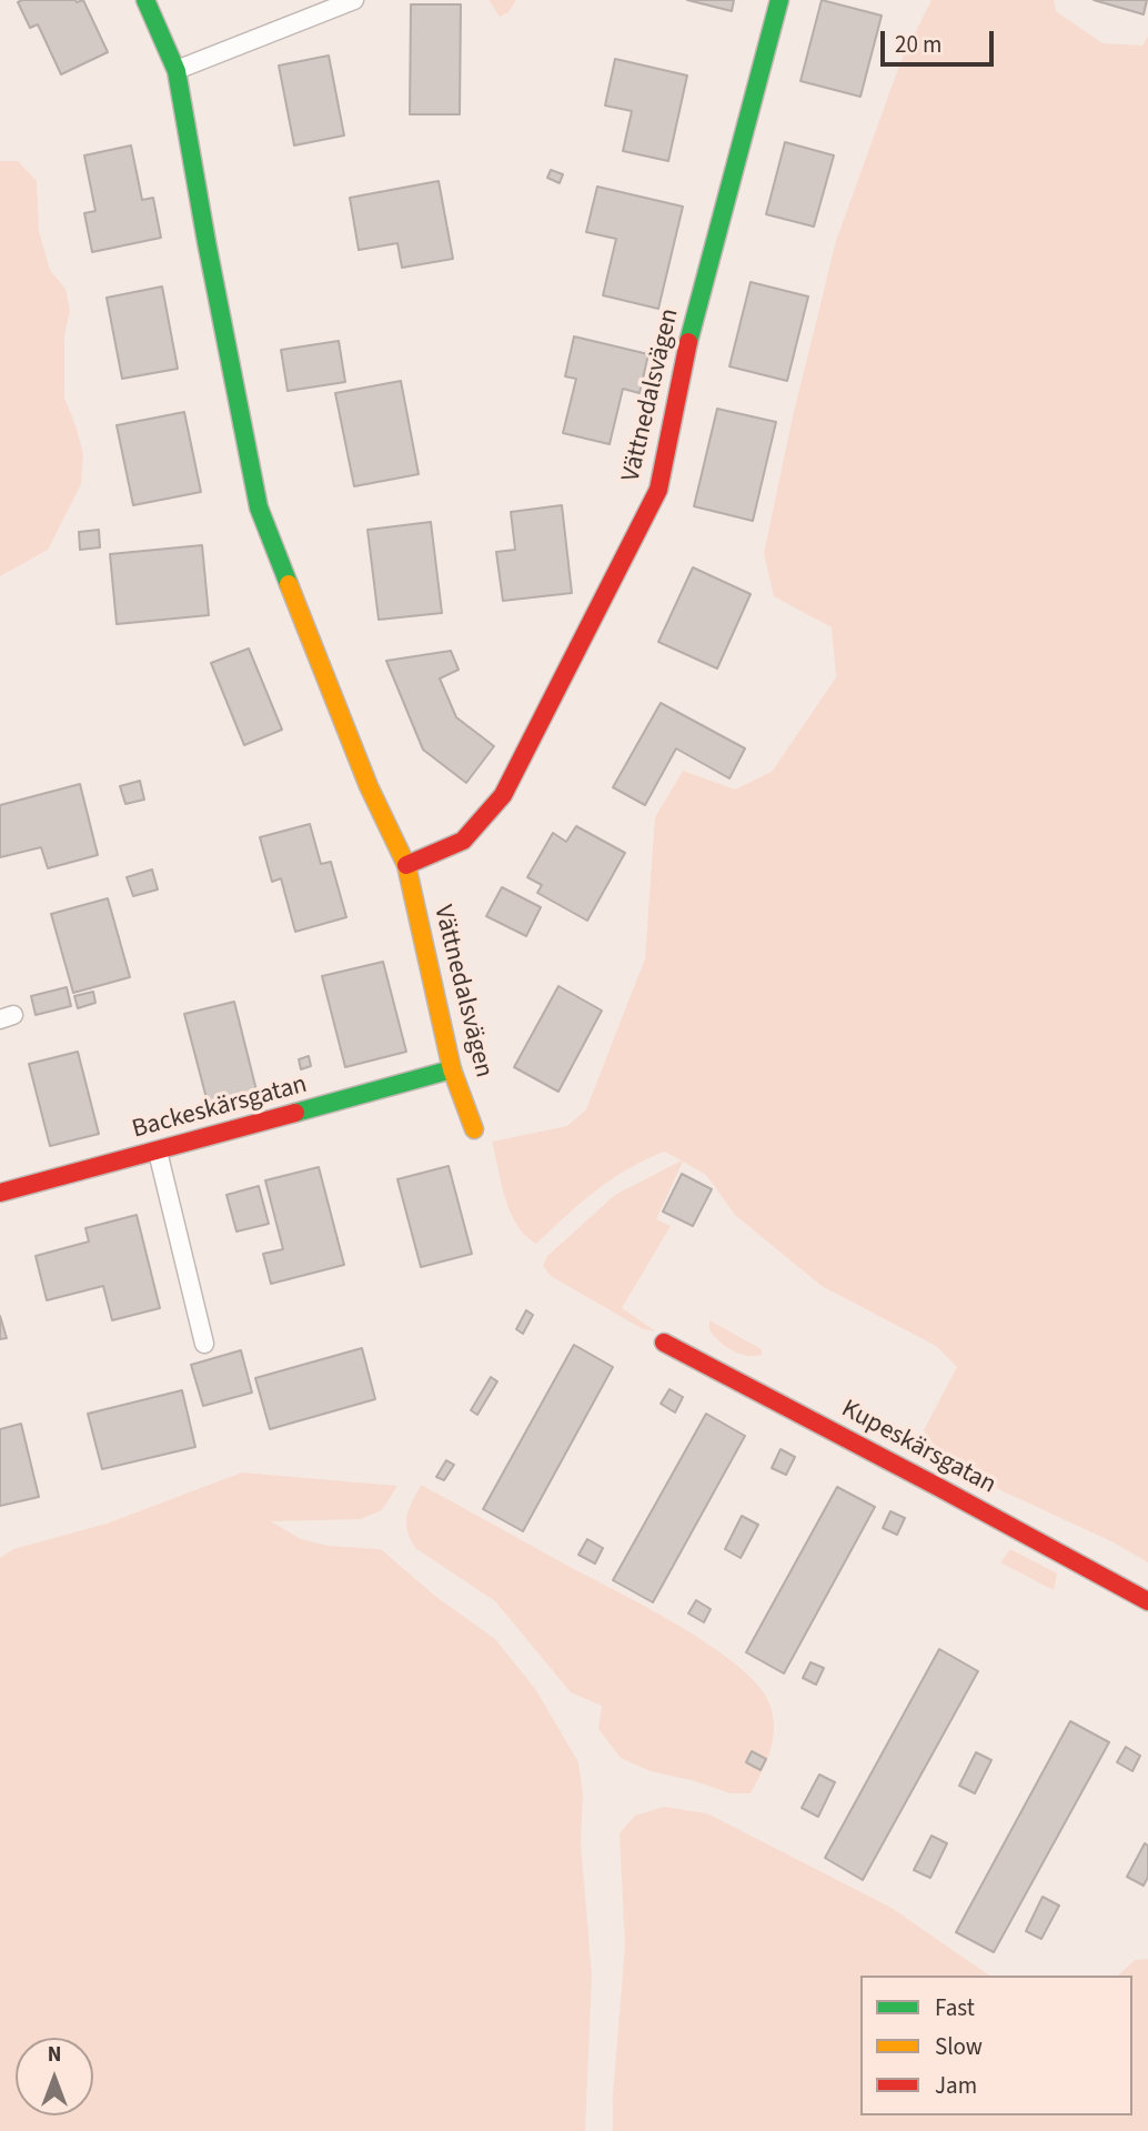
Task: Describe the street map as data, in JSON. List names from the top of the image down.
{
  "streets": {
    "street": ["Vättnedalsvägen", "Backeskärsgatan", "Kupeskärsgatan"]
  },
  "crossings": [
    ["Vättnedalsvägen", "Backeskärsgatan"]
  ],
  "legend": ["Fast", "Slow", "Jam"],
  "scale_bar": "20 m",
  "north": "top"
}
